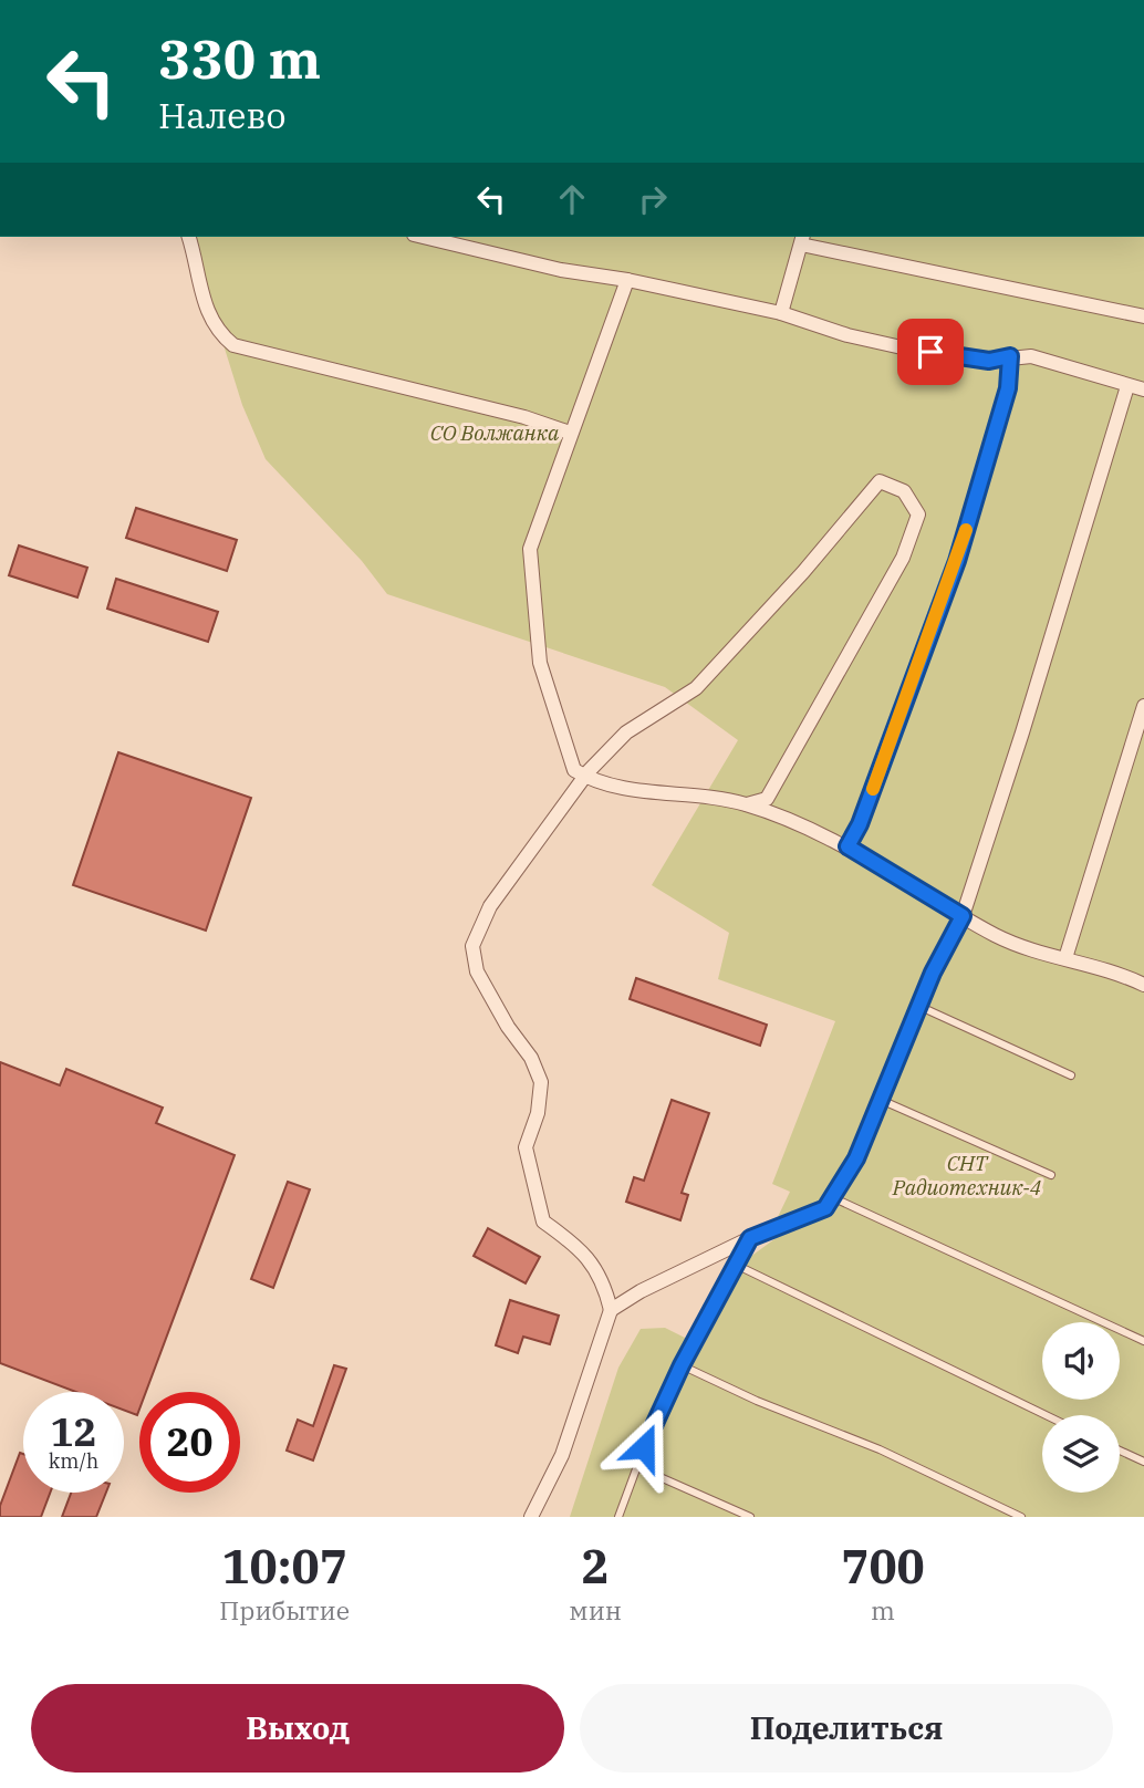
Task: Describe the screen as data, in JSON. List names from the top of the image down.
{
  "parks": ["СО Волжанка", "СНТ Радиотехник-4"],
  "page": {
    "turn": ["330 m", "Налево"],
    "speed": "12 km/h",
    "limit": "20",
    "eta": [
      "10:07",
      "Прибытие",
      "2",
      "мин",
      "700",
      "m"
    ],
    "buttons": ["Выход", "Поделиться"]
  }
}
